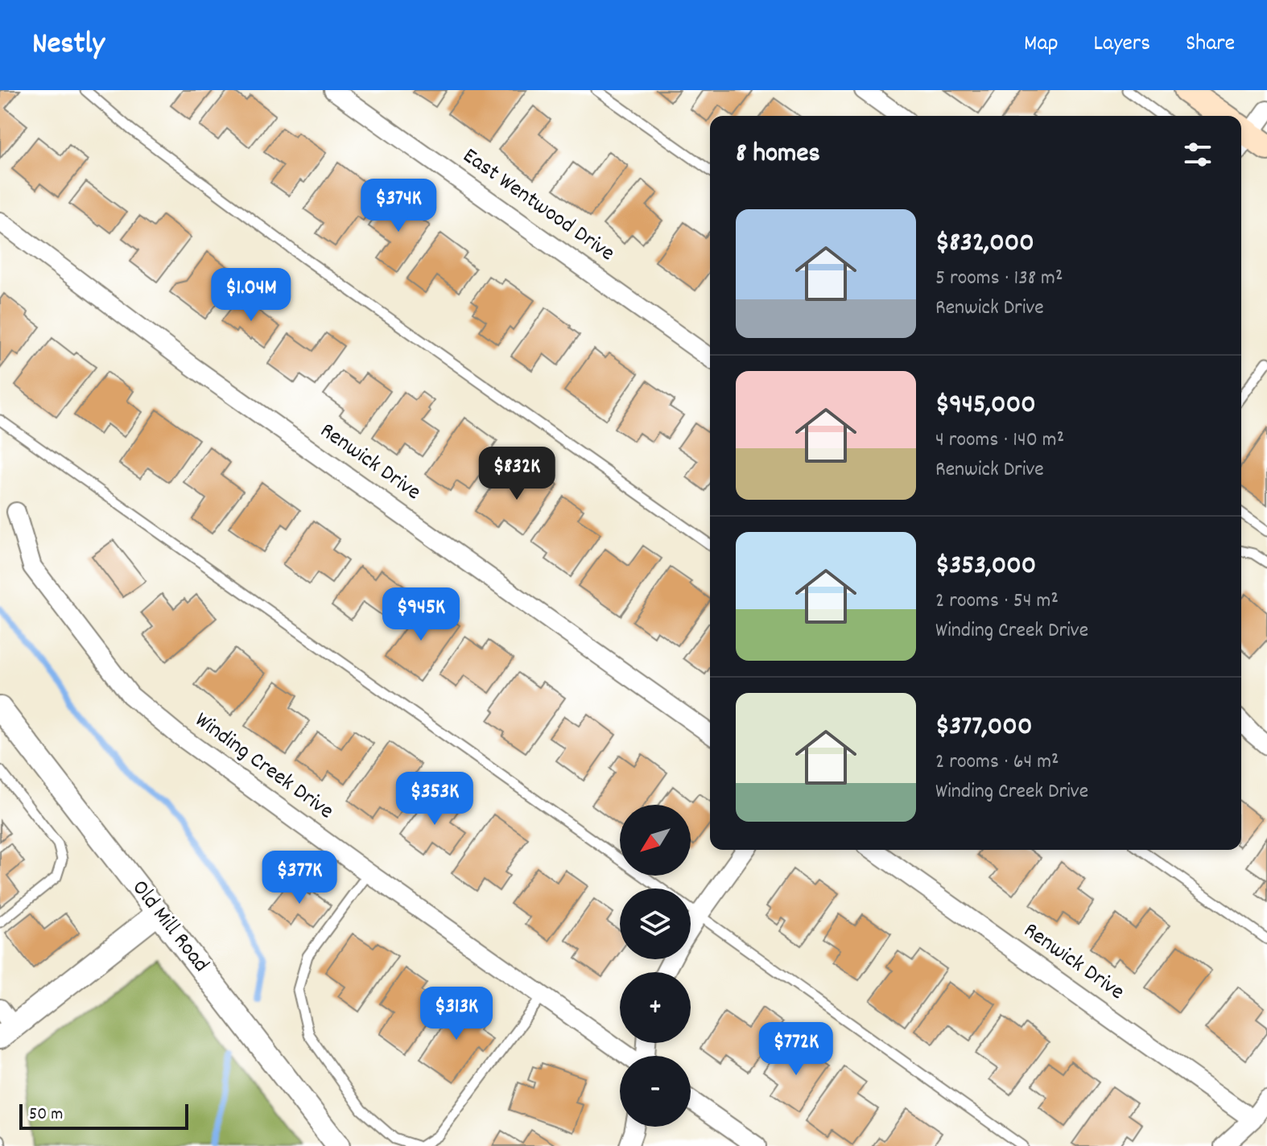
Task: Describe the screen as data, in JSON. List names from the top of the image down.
{
  "streets": {
    "street": [
      "East Wentwood Drive",
      "Renwick Drive",
      "Winding Creek Drive",
      "Old Mill Road"
    ]
  },
  "scale_bar": "50 m",
  "north": "bottom left",
  "page": {
    "header": "Nestly",
    "nav": ["Map", "Layers", "Share"],
    "heading": "8 homes",
    "price": [
      "$374K",
      "$1.04M",
      "$832K",
      "$945K",
      "$353K",
      "$377K",
      "$313K",
      "$772K"
    ],
    "list": [
      {
        "name": "$832,000",
        "note": "5 rooms · 138 m² · Renwick Drive"
      },
      {
        "name": "$945,000",
        "note": "4 rooms · 140 m² · Renwick Drive"
      },
      {
        "name": "$353,000",
        "note": "2 rooms · 54 m² · Winding Creek Drive"
      },
      {
        "name": "$377,000",
        "note": "2 rooms · 64 m² · Winding Creek Drive"
      }
    ],
    "map_buttons": ["+", "−"],
    "scale": "50 m"
  }
}
